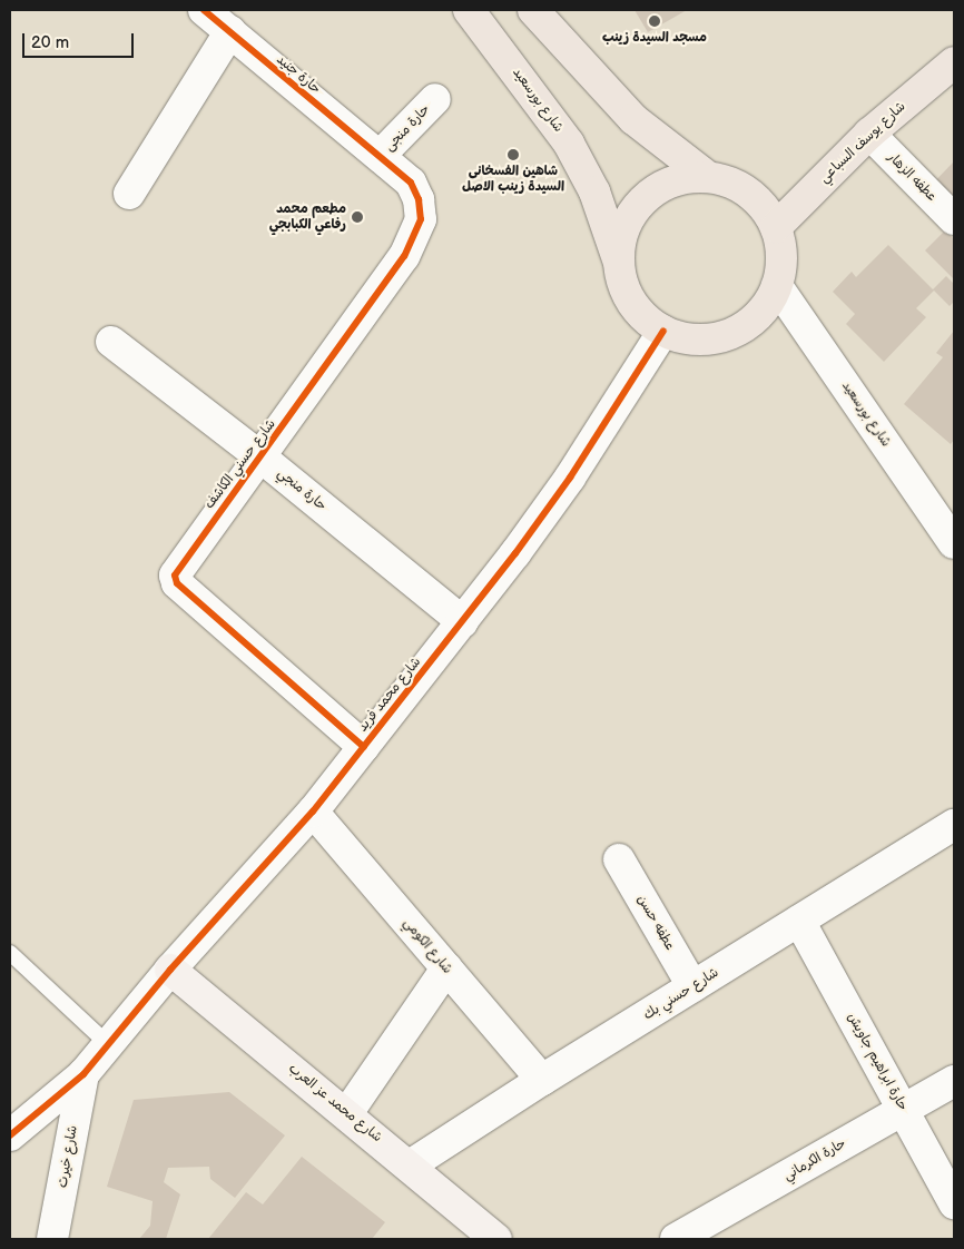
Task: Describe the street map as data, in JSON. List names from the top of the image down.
{
  "streets": {
    "main road": ["شارع بورسعيد", "شارع يوسف السباعي", "شارع محمد عز العرب"],
    "street": [
      "حارة جنيد",
      "حارة منجى",
      "عطفه الزهار",
      "شارع حسني الكاشف",
      "حارة منجي",
      "شارع محمد فريد",
      "عطفه حسن",
      "شارع الكومي",
      "شارع حسني بك",
      "حارة ابراهيم جاويش",
      "شارع خيرت",
      "حارة الكرماني"
    ]
  },
  "crossings": [
    ["حارة جنيد", "حارة منجى"],
    ["حارة جنيد", "شارع حسني الكاشف"],
    ["شارع بورسعيد", "شارع يوسف السباعي"],
    ["شارع بورسعيد", "شارع محمد فريد"],
    ["حارة منجى", "شارع حسني الكاشف"],
    ["شارع يوسف السباعي", "عطفه الزهار"],
    ["شارع يوسف السباعي", "شارع محمد فريد"],
    ["شارع حسني الكاشف", "حارة منجي"],
    ["شارع حسني الكاشف", "شارع محمد فريد"],
    ["حارة منجي", "شارع محمد فريد"],
    ["شارع محمد فريد", "شارع الكومي"],
    ["شارع محمد فريد", "شارع محمد عز العرب"],
    ["شارع محمد فريد", "شارع خيرت"],
    ["عطفه حسن", "شارع حسني بك"],
    ["شارع الكومي", "شارع حسني بك"],
    ["شارع حسني بك", "حارة ابراهيم جاويش"],
    ["شارع حسني بك", "شارع محمد عز العرب"],
    ["حارة ابراهيم جاويش", "حارة الكرماني"]
  ],
  "places": ["مسجد السيدة زينب", "شاهين الفسخانى السيدة زينب الاصل", "مطعم محمد رفاعي الكبابجي"],
  "scale_bar": "20 m"
}
